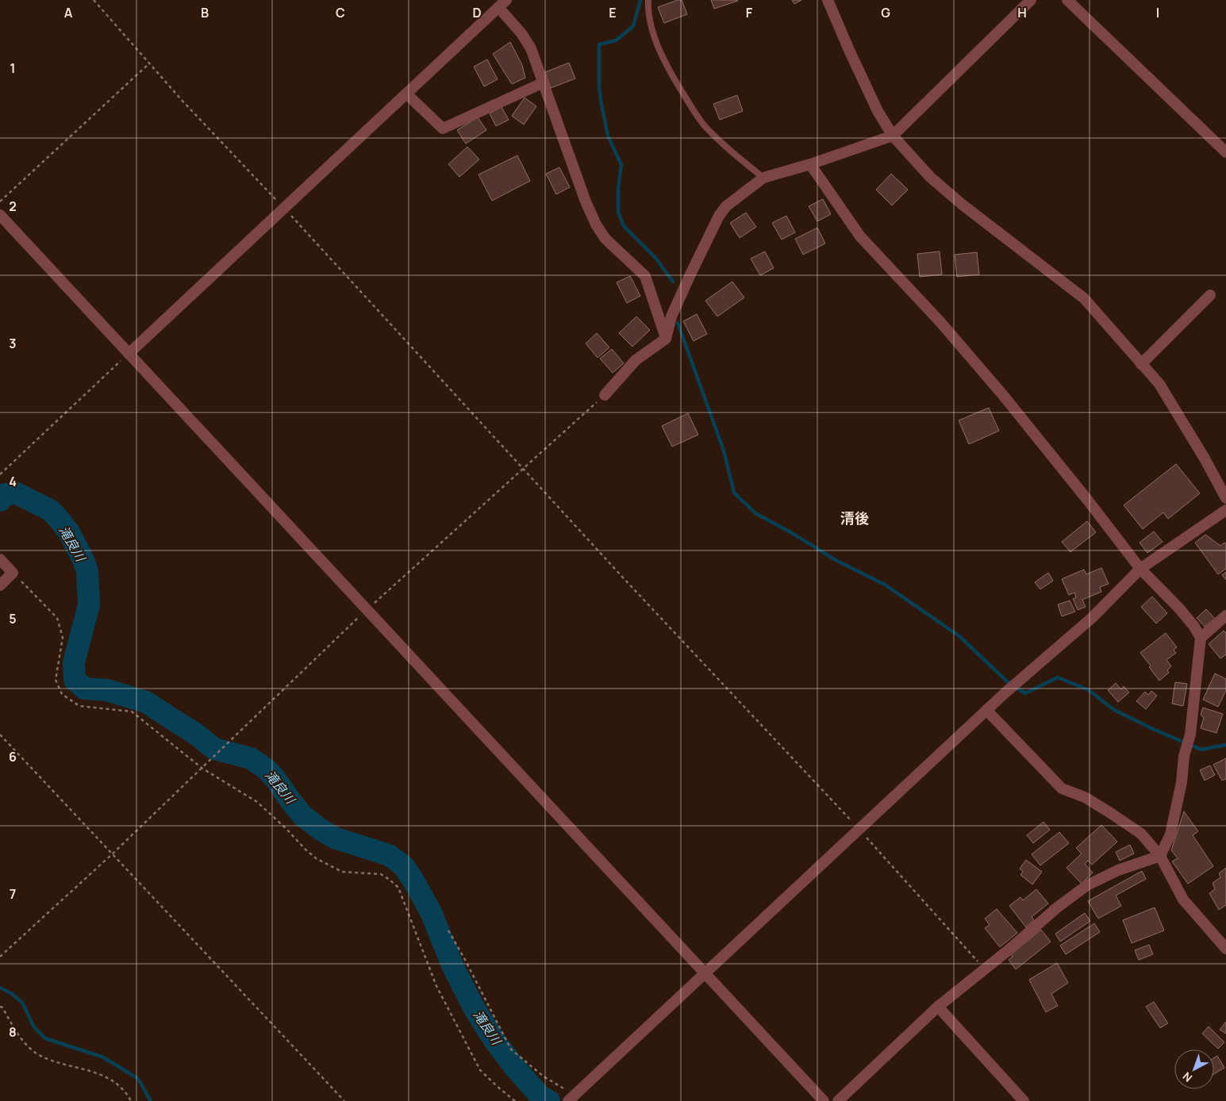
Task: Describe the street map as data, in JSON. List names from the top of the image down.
{
  "districts": ["清後"],
  "water": ["滝良川"],
  "north": "bottom left",
  "grid": {
    "columns": [
      "A",
      "B",
      "C",
      "D",
      "E",
      "F",
      "G",
      "H",
      "I"
    ],
    "rows": [
      "1",
      "2",
      "3",
      "4",
      "5",
      "6",
      "7",
      "8"
    ]
  }
}
